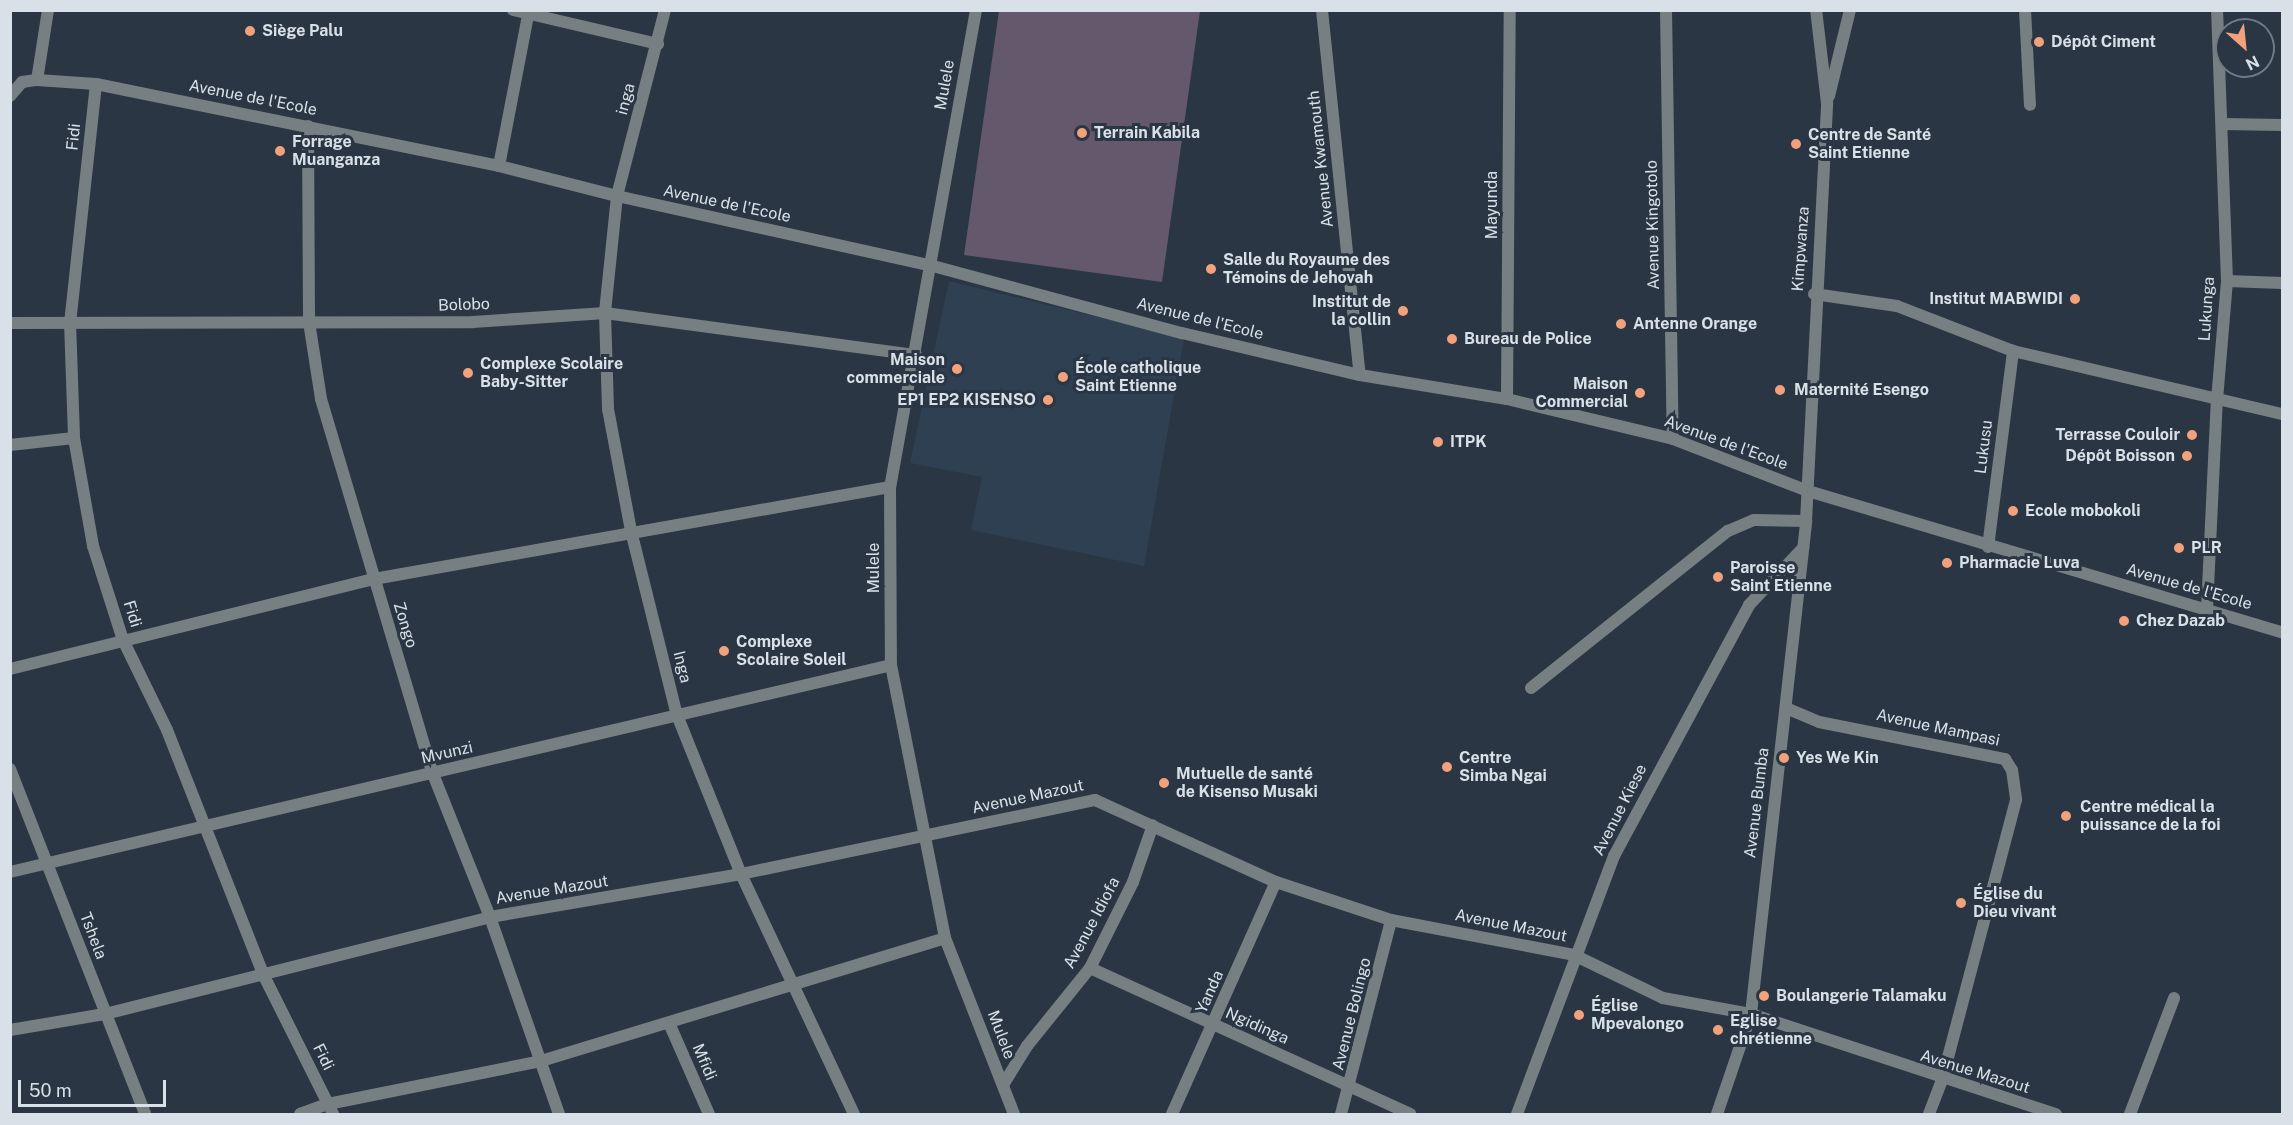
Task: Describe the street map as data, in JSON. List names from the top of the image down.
{
  "streets": {
    "street": [
      "Mulele",
      "Avenue de l'Ecole",
      "inga",
      "Fidi",
      "Avenue Kwamouth",
      "Mayunda",
      "Avenue Kingotolo",
      "Kimpwanza",
      "Bolobo",
      "Lukunga",
      "Lukusu",
      "Zongo",
      "Inga",
      "Avenue Mampasi",
      "Mvunzi",
      "Avenue Mazout",
      "Avenue Bumba",
      "Avenue Kiese",
      "Avenue Idiofa",
      "Tshela",
      "Yanda",
      "Avenue Bolingo",
      "Ngidinga",
      "Mfidi"
    ]
  },
  "crossings": [
    ["Mulele", "Avenue de l'Ecole"],
    ["Mulele", "Bolobo"],
    ["Mulele", "Mvunzi"],
    ["Mulele", "Avenue Mazout"],
    ["Mulele", "Avenue Idiofa"],
    ["Avenue de l'Ecole", "inga"],
    ["Avenue de l'Ecole", "Fidi"],
    ["Avenue de l'Ecole", "Avenue Kwamouth"],
    ["Avenue de l'Ecole", "Mayunda"],
    ["Avenue de l'Ecole", "Avenue Kingotolo"],
    ["Avenue de l'Ecole", "Kimpwanza"],
    ["Avenue de l'Ecole", "Lukunga"],
    ["Avenue de l'Ecole", "Lukusu"],
    ["Avenue de l'Ecole", "Zongo"],
    ["Avenue de l'Ecole", "Inga"],
    ["Avenue de l'Ecole", "Avenue Bumba"],
    ["inga", "Inga"],
    ["Fidi", "Bolobo"],
    ["Fidi", "Mvunzi"],
    ["Fidi", "Avenue Mazout"],
    ["Kimpwanza", "Avenue Bumba"],
    ["Bolobo", "Zongo"],
    ["Bolobo", "Inga"],
    ["Zongo", "Mvunzi"],
    ["Zongo", "Avenue Mazout"],
    ["Inga", "Mvunzi"],
    ["Inga", "Avenue Mazout"],
    ["Avenue Mampasi", "Avenue Mazout"],
    ["Avenue Mampasi", "Avenue Bumba"],
    ["Mvunzi", "Tshela"],
    ["Avenue Mazout", "Avenue Bumba"],
    ["Avenue Mazout", "Avenue Kiese"],
    ["Avenue Mazout", "Avenue Idiofa"],
    ["Avenue Mazout", "Tshela"],
    ["Avenue Mazout", "Yanda"],
    ["Avenue Mazout", "Avenue Bolingo"],
    ["Avenue Bumba", "Avenue Kiese"],
    ["Avenue Idiofa", "Ngidinga"],
    ["Yanda", "Ngidinga"],
    ["Avenue Bolingo", "Ngidinga"]
  ],
  "places": [
    "Siège Palu",
    "Dépôt Ciment",
    "Terrain Kabila",
    "Centre de Santé Saint Etienne",
    "Forrage Muanganza",
    "Salle du Royaume des Témoins de Jehovah",
    "Institut MABWIDI",
    "Institut de la collin",
    "Antenne Orange",
    "Bureau de Police",
    "Maison commerciale",
    "Complexe Scolaire Baby-Sitter",
    "École catholique Saint Etienne",
    "Maternité Esengo",
    "Maison Commercial",
    "EP1 EP2 KISENSO",
    "Terrasse Couloir",
    "ITPK",
    "Dépôt Boisson",
    "Ecole mobokoli",
    "PLR",
    "Pharmacie Luva",
    "Paroisse Saint Etienne",
    "Chez Dazab",
    "Complexe Scolaire Soleil",
    "Yes We Kin",
    "Centre Simba Ngai",
    "Mutuelle de santé de Kisenso Musaki",
    "Centre médical la puissance de la foi",
    "Église du Dieu vivant",
    "Boulangerie Talamaku",
    "Église Mpevalongo",
    "Eglise chrétienne"
  ],
  "scale_bar": "50 m",
  "north": "bottom right"
}
